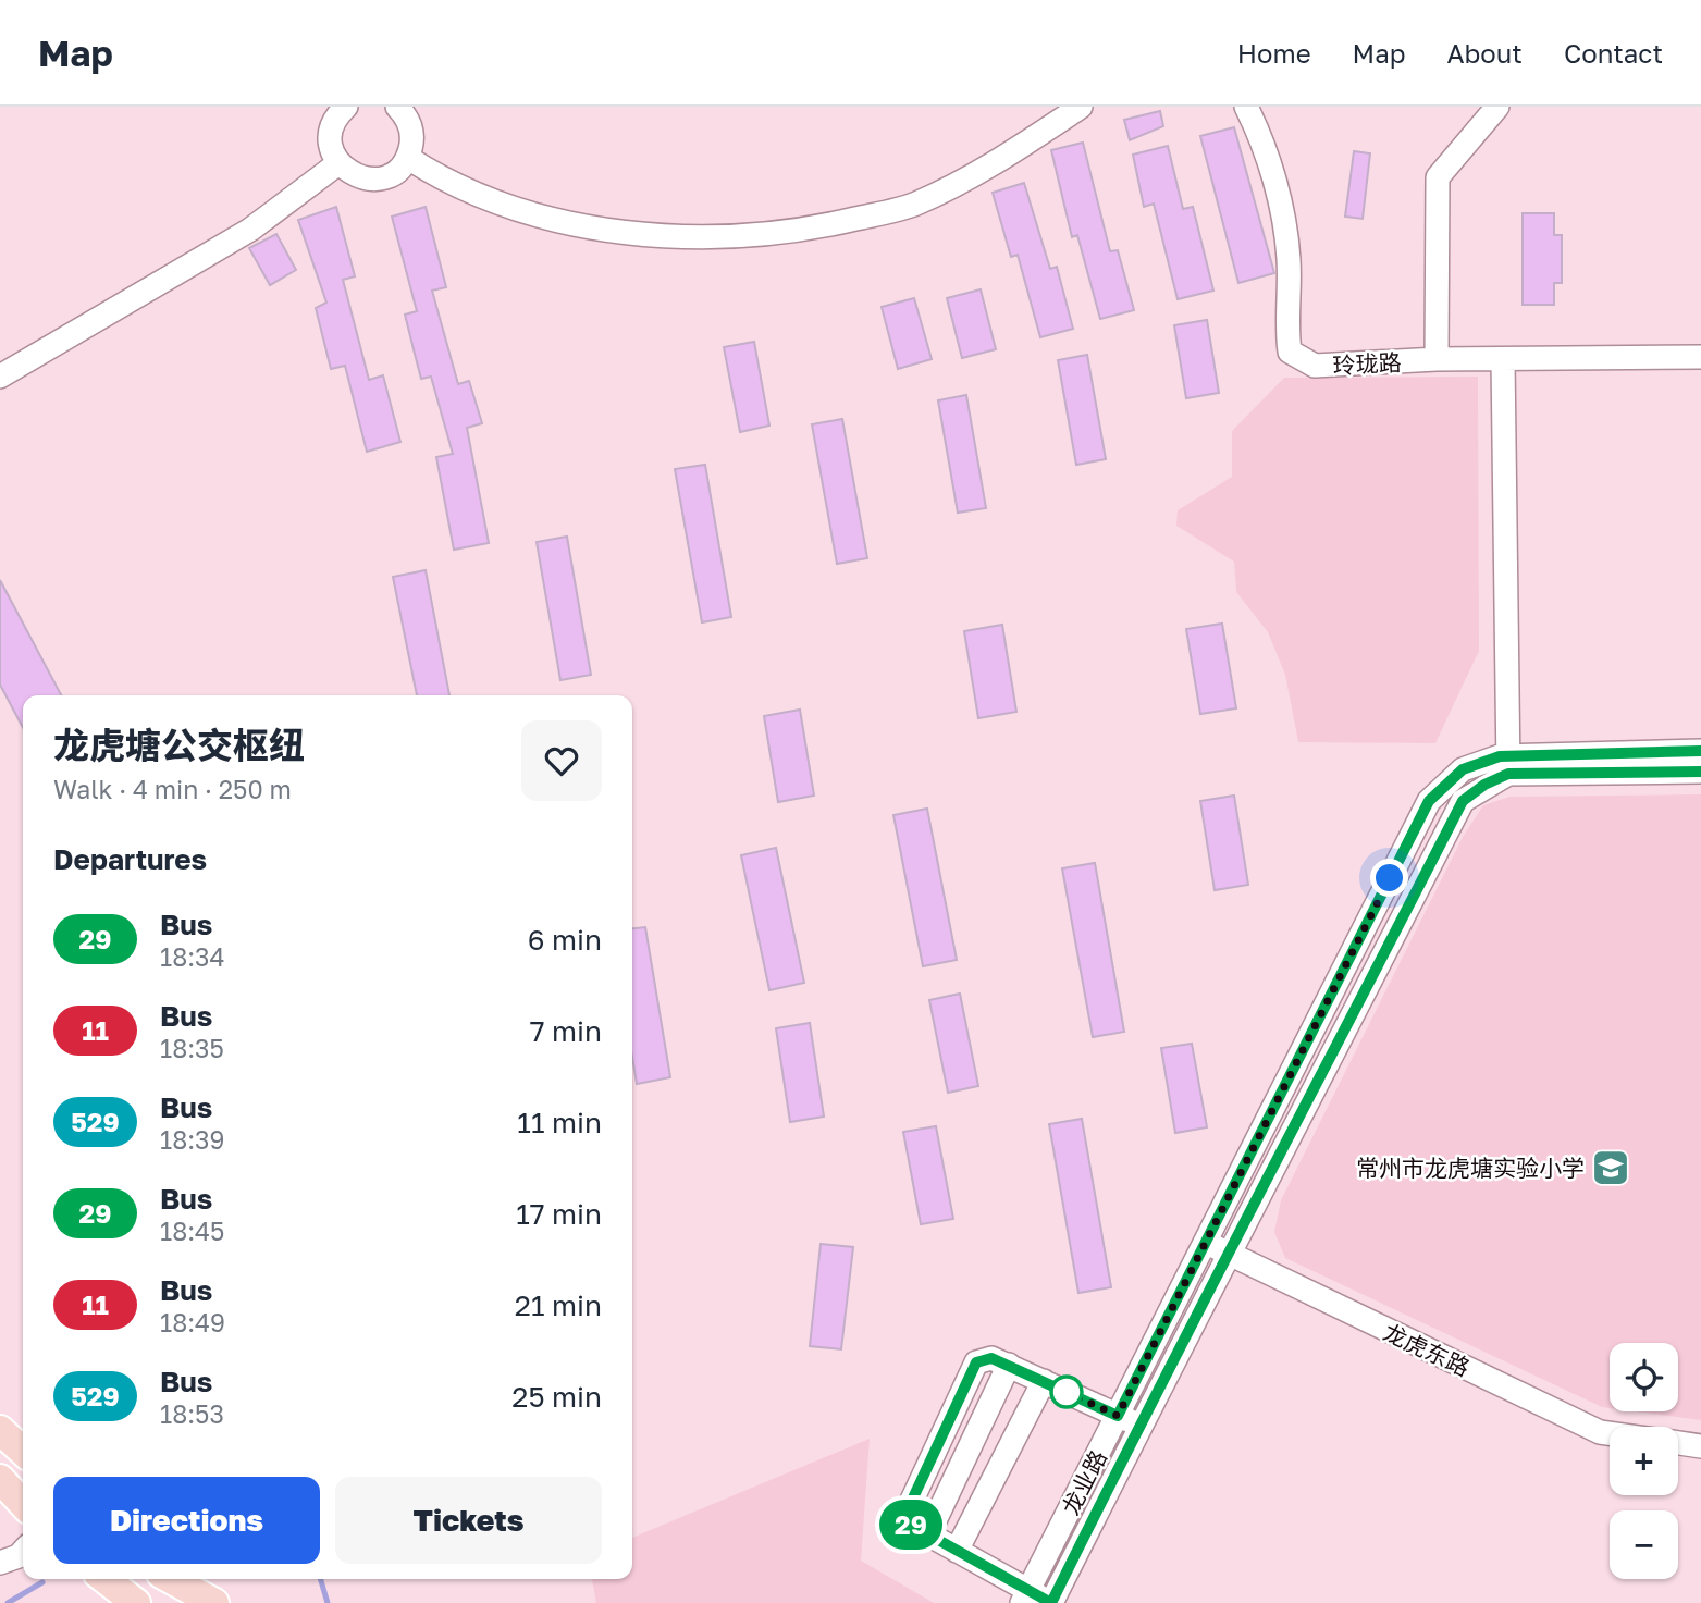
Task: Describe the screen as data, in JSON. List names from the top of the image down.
{
  "streets": {
    "street": ["玲珑路", "龙虎东路", "龙业路"]
  },
  "crossings": [
    ["龙虎东路", "龙业路"]
  ],
  "places": {
    "school or university": ["常州市龙虎塘实验小学"]
  },
  "lines": ["bus line 29"],
  "page": {
    "header": "Map",
    "nav": [
      "Home",
      "Map",
      "About",
      "Contact"
    ],
    "on_map": "29",
    "heading": [
      ["龙虎塘公交枢纽", "Walk · 4 min · 250 m"],
      "Departures"
    ],
    "list": [
      {
        "mark": "29",
        "name": "Bus",
        "note": "18:34",
        "value": "6 min"
      },
      {
        "mark": "11",
        "name": "Bus",
        "note": "18:35",
        "value": "7 min"
      },
      {
        "mark": "529",
        "name": "Bus",
        "note": "18:39",
        "value": "11 min"
      },
      {
        "mark": "29",
        "name": "Bus",
        "note": "18:45",
        "value": "17 min"
      },
      {
        "mark": "11",
        "name": "Bus",
        "note": "18:49",
        "value": "21 min"
      },
      {
        "mark": "529",
        "name": "Bus",
        "note": "18:53",
        "value": "25 min"
      }
    ],
    "map_buttons": ["+", "−"],
    "buttons": ["Directions", "Tickets"]
  }
}
